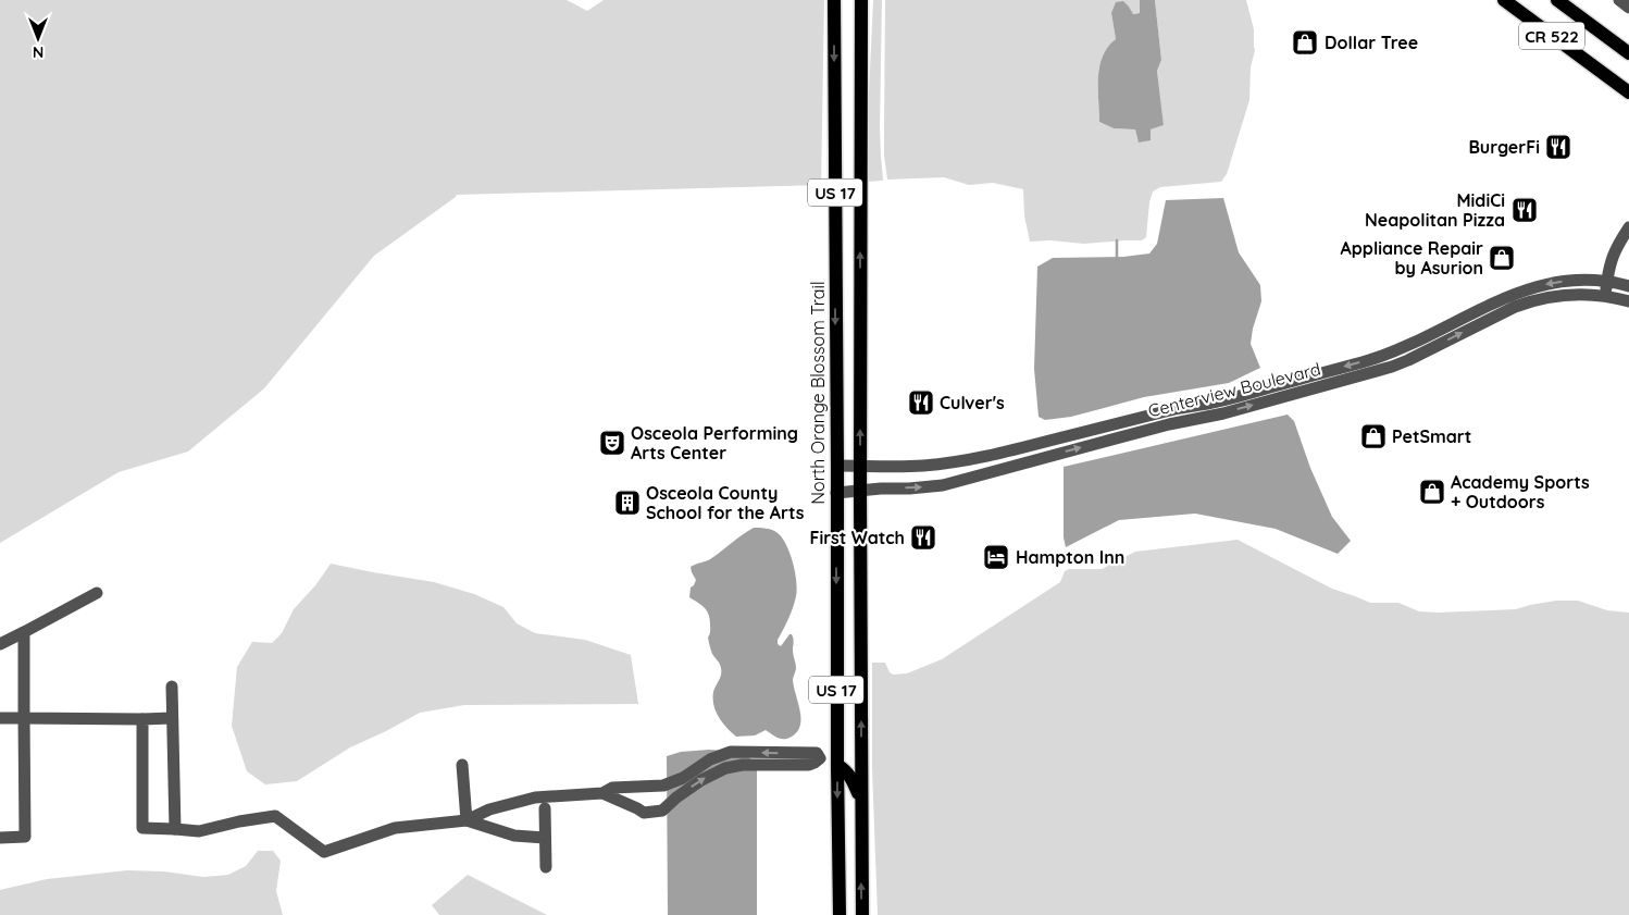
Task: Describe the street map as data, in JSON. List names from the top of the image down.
{
  "streets": {
    "main road": ["CR 522", "US 17", "North Orange Blossom Trail"],
    "street": ["Centerview Boulevard"]
  },
  "crossings": [
    ["US 17", "Centerview Boulevard"],
    ["Centerview Boulevard", "North Orange Blossom Trail"]
  ],
  "places": {
    "shop": [
      "Dollar Tree",
      "Appliance Repair by Asurion",
      "PetSmart",
      "Academy Sports + Outdoors"
    ],
    "restaurant": [
      "BurgerFi",
      "MidiCi Neapolitan Pizza",
      "Culver's",
      "First Watch"
    ],
    "theatre": ["Osceola Performing Arts Center"],
    "building": ["Osceola County School for the Arts"],
    "hotel": ["Hampton Inn"]
  },
  "north": "bottom"
}
